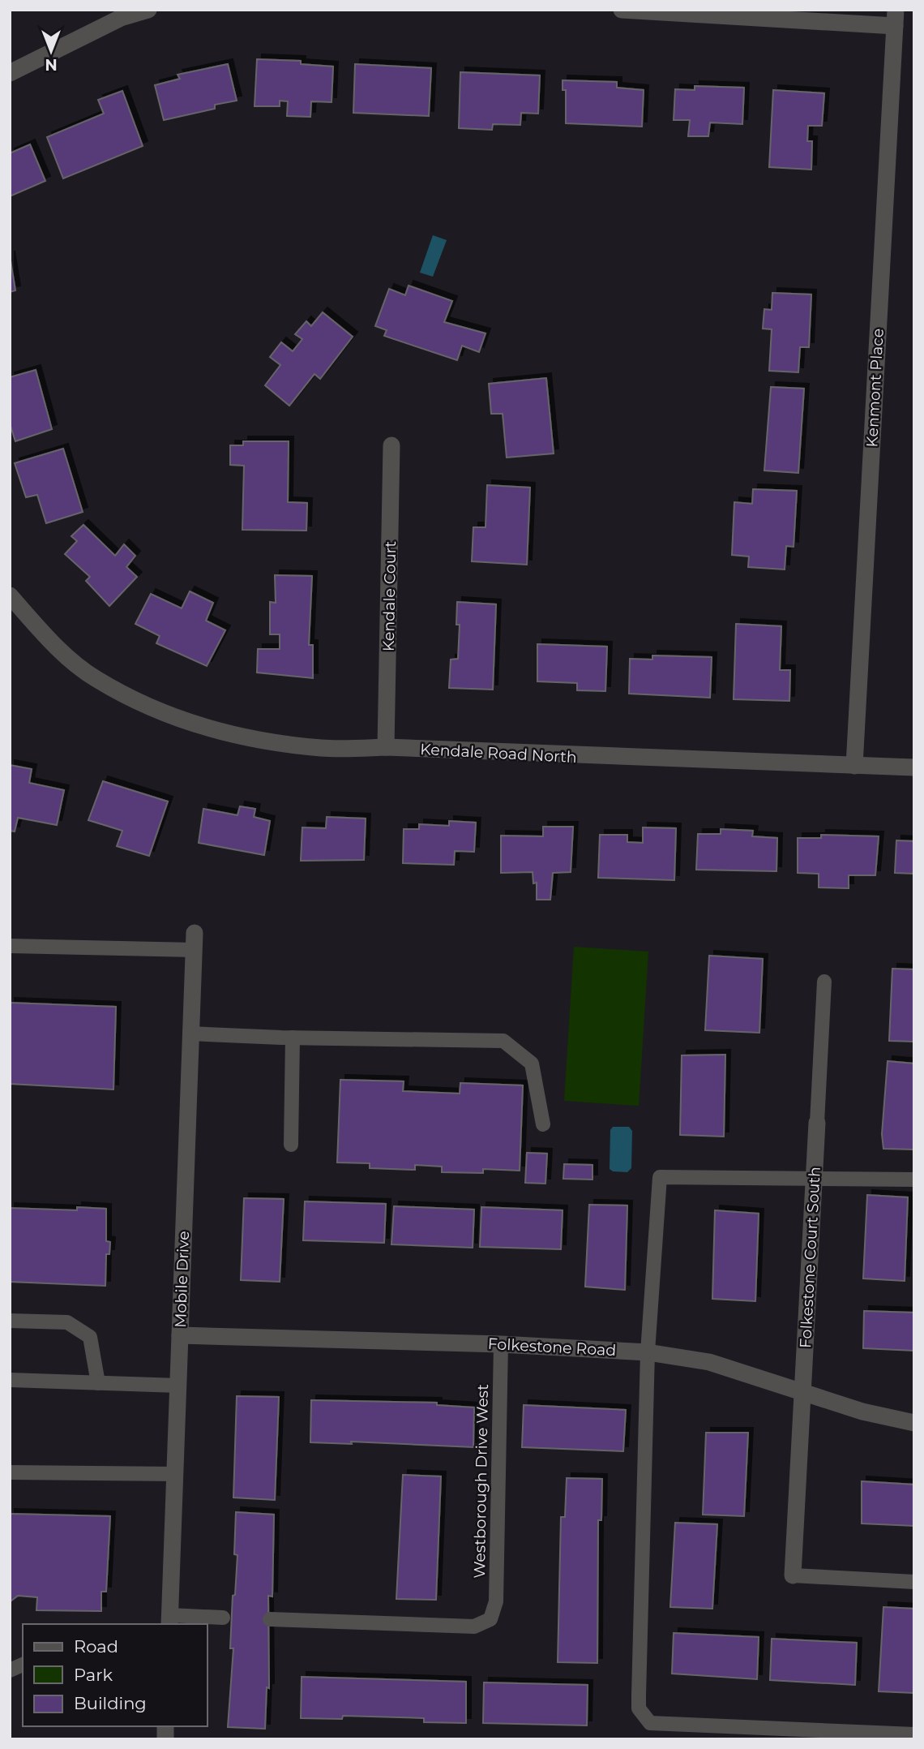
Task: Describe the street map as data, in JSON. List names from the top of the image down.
{
  "streets": {
    "street": [
      "Kenmont Place",
      "Kendale Court",
      "Kendale Road North",
      "Folkestone Court South",
      "Mobile Drive",
      "Folkestone Road"
    ],
    "lane": ["Westborough Drive West"]
  },
  "crossings": [
    ["Kenmont Place", "Kendale Road North"],
    ["Kendale Court", "Kendale Road North"],
    ["Folkestone Court South", "Folkestone Road"],
    ["Mobile Drive", "Folkestone Road"],
    ["Folkestone Road", "Westborough Drive West"]
  ],
  "legend": ["Road", "Park", "Building"],
  "north": "bottom"
}
